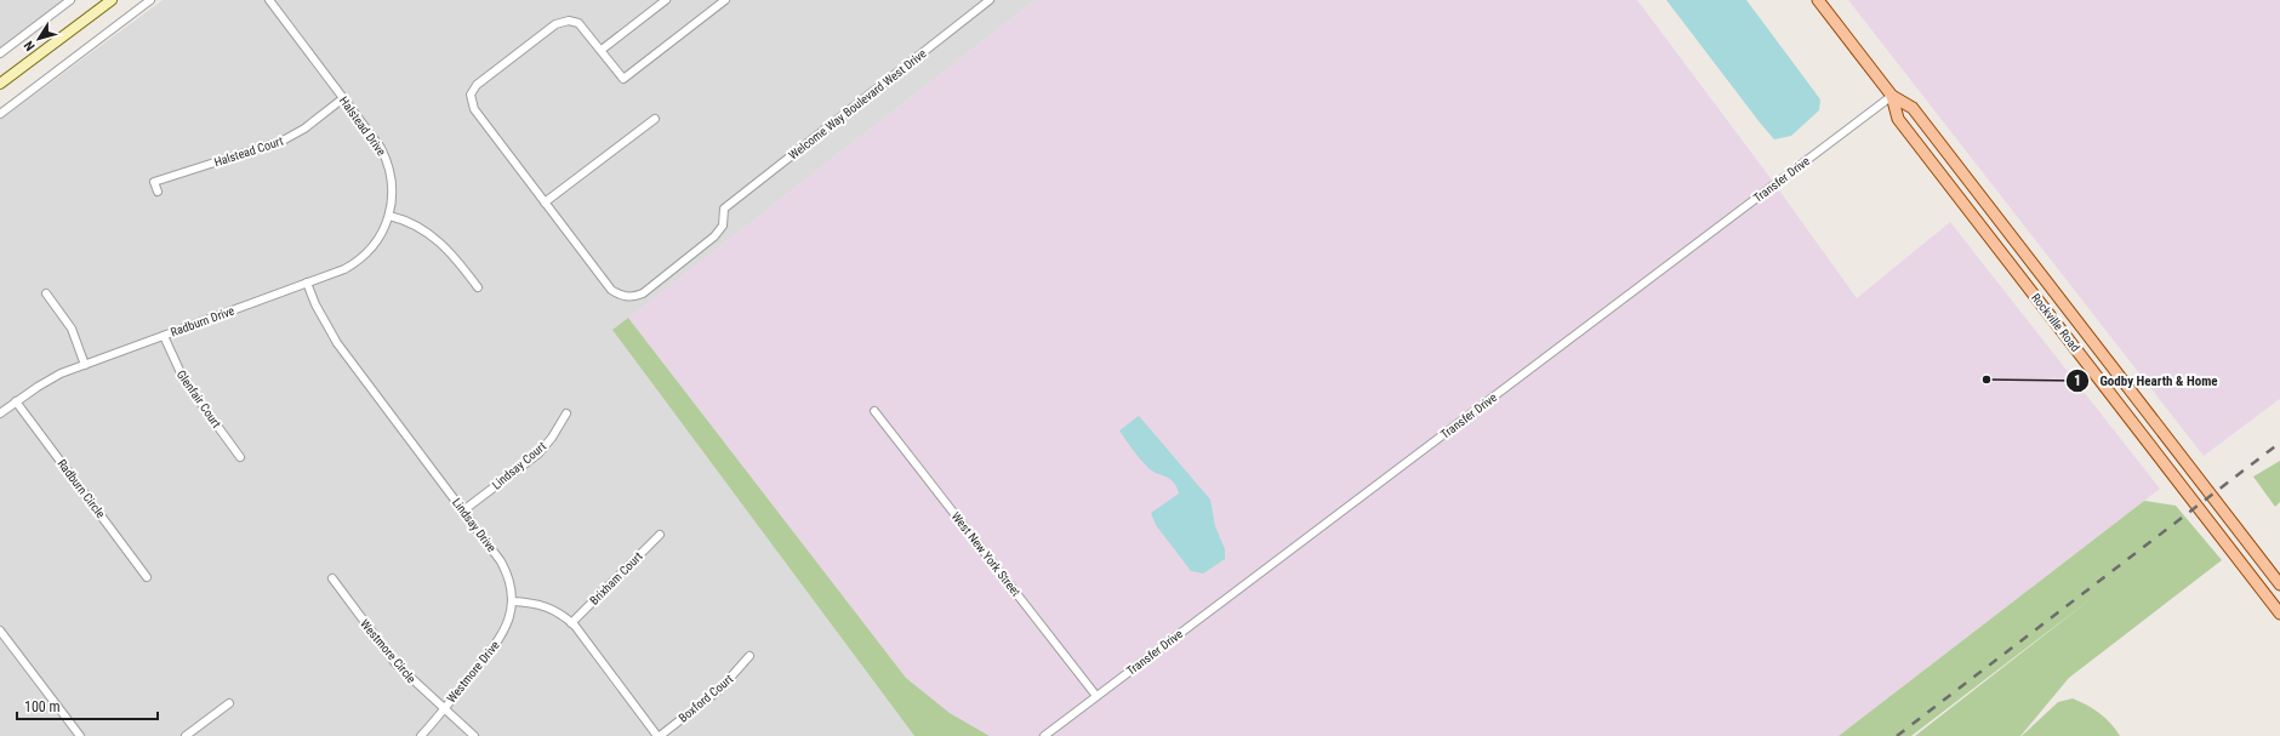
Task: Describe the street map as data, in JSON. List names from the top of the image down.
{
  "streets": {
    "main road": ["Rockville Road"],
    "street": [
      "Welcome Way Boulevard West Drive",
      "Halstead Drive",
      "Halstead Court",
      "Transfer Drive",
      "Radburn Drive",
      "Glenfair Court",
      "Lindsay Court",
      "Radburn Circle",
      "Lindsay Drive",
      "West New York Street",
      "Brixham Court",
      "Westmore Circle",
      "Westmore Drive",
      "Boxford Court"
    ]
  },
  "crossings": [
    ["Halstead Drive", "Halstead Court"],
    ["Halstead Drive", "Radburn Drive"],
    ["Transfer Drive", "Rockville Road"],
    ["Transfer Drive", "West New York Street"],
    ["Radburn Drive", "Glenfair Court"],
    ["Radburn Drive", "Radburn Circle"],
    ["Radburn Drive", "Lindsay Drive"],
    ["Lindsay Court", "Lindsay Drive"],
    ["Lindsay Drive", "Westmore Drive"],
    ["Westmore Circle", "Westmore Drive"]
  ],
  "places": ["Godby Hearth & Home"],
  "scale_bar": "100 m",
  "north": "bottom left"
}
